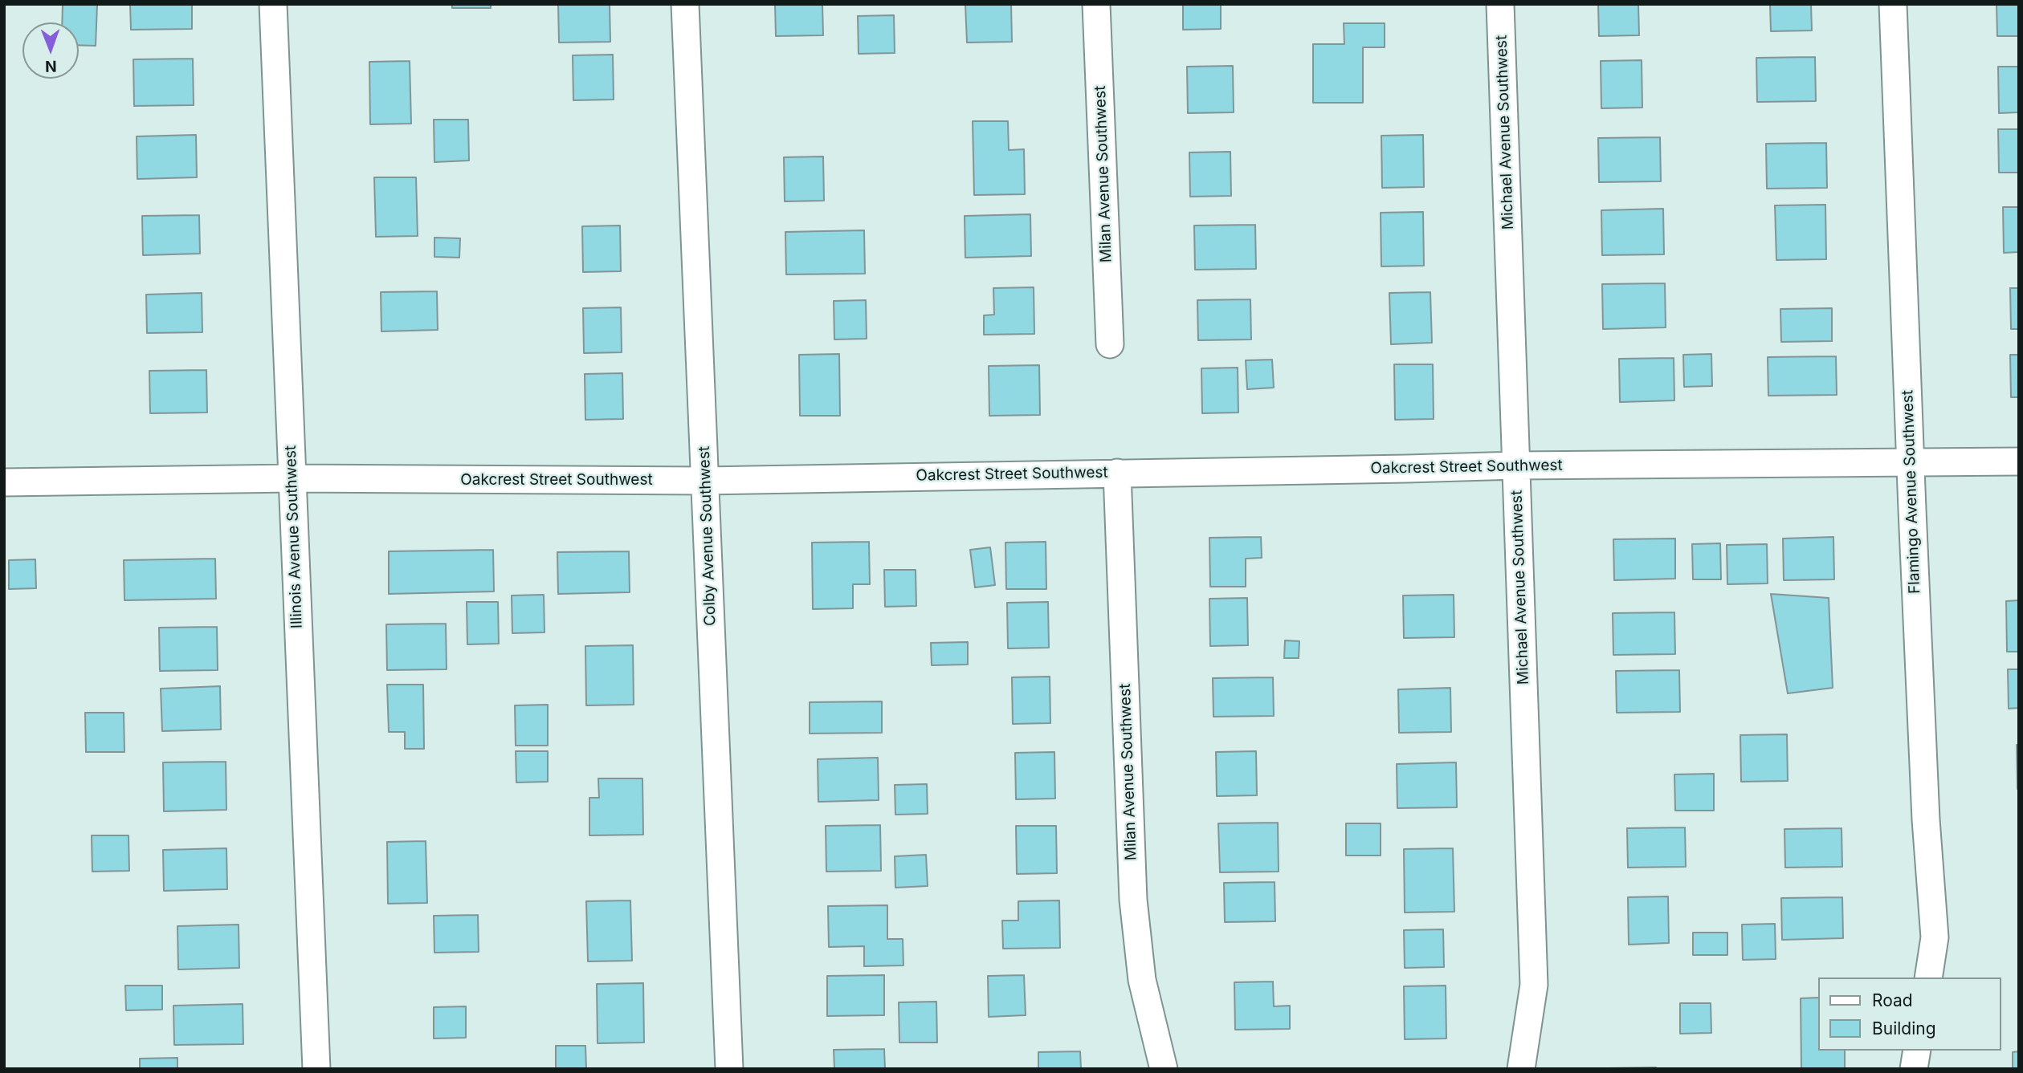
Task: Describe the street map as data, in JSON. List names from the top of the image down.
{
  "streets": {
    "street": [
      "Michael Avenue Southwest",
      "Milan Avenue Southwest",
      "Oakcrest Street Southwest",
      "Flamingo Avenue Southwest",
      "Colby Avenue Southwest",
      "Illinois Avenue Southwest"
    ]
  },
  "crossings": [
    ["Michael Avenue Southwest", "Oakcrest Street Southwest"],
    ["Milan Avenue Southwest", "Oakcrest Street Southwest"],
    ["Oakcrest Street Southwest", "Flamingo Avenue Southwest"],
    ["Oakcrest Street Southwest", "Colby Avenue Southwest"],
    ["Oakcrest Street Southwest", "Illinois Avenue Southwest"]
  ],
  "legend": ["Road", "Building"],
  "north": "bottom"
}
